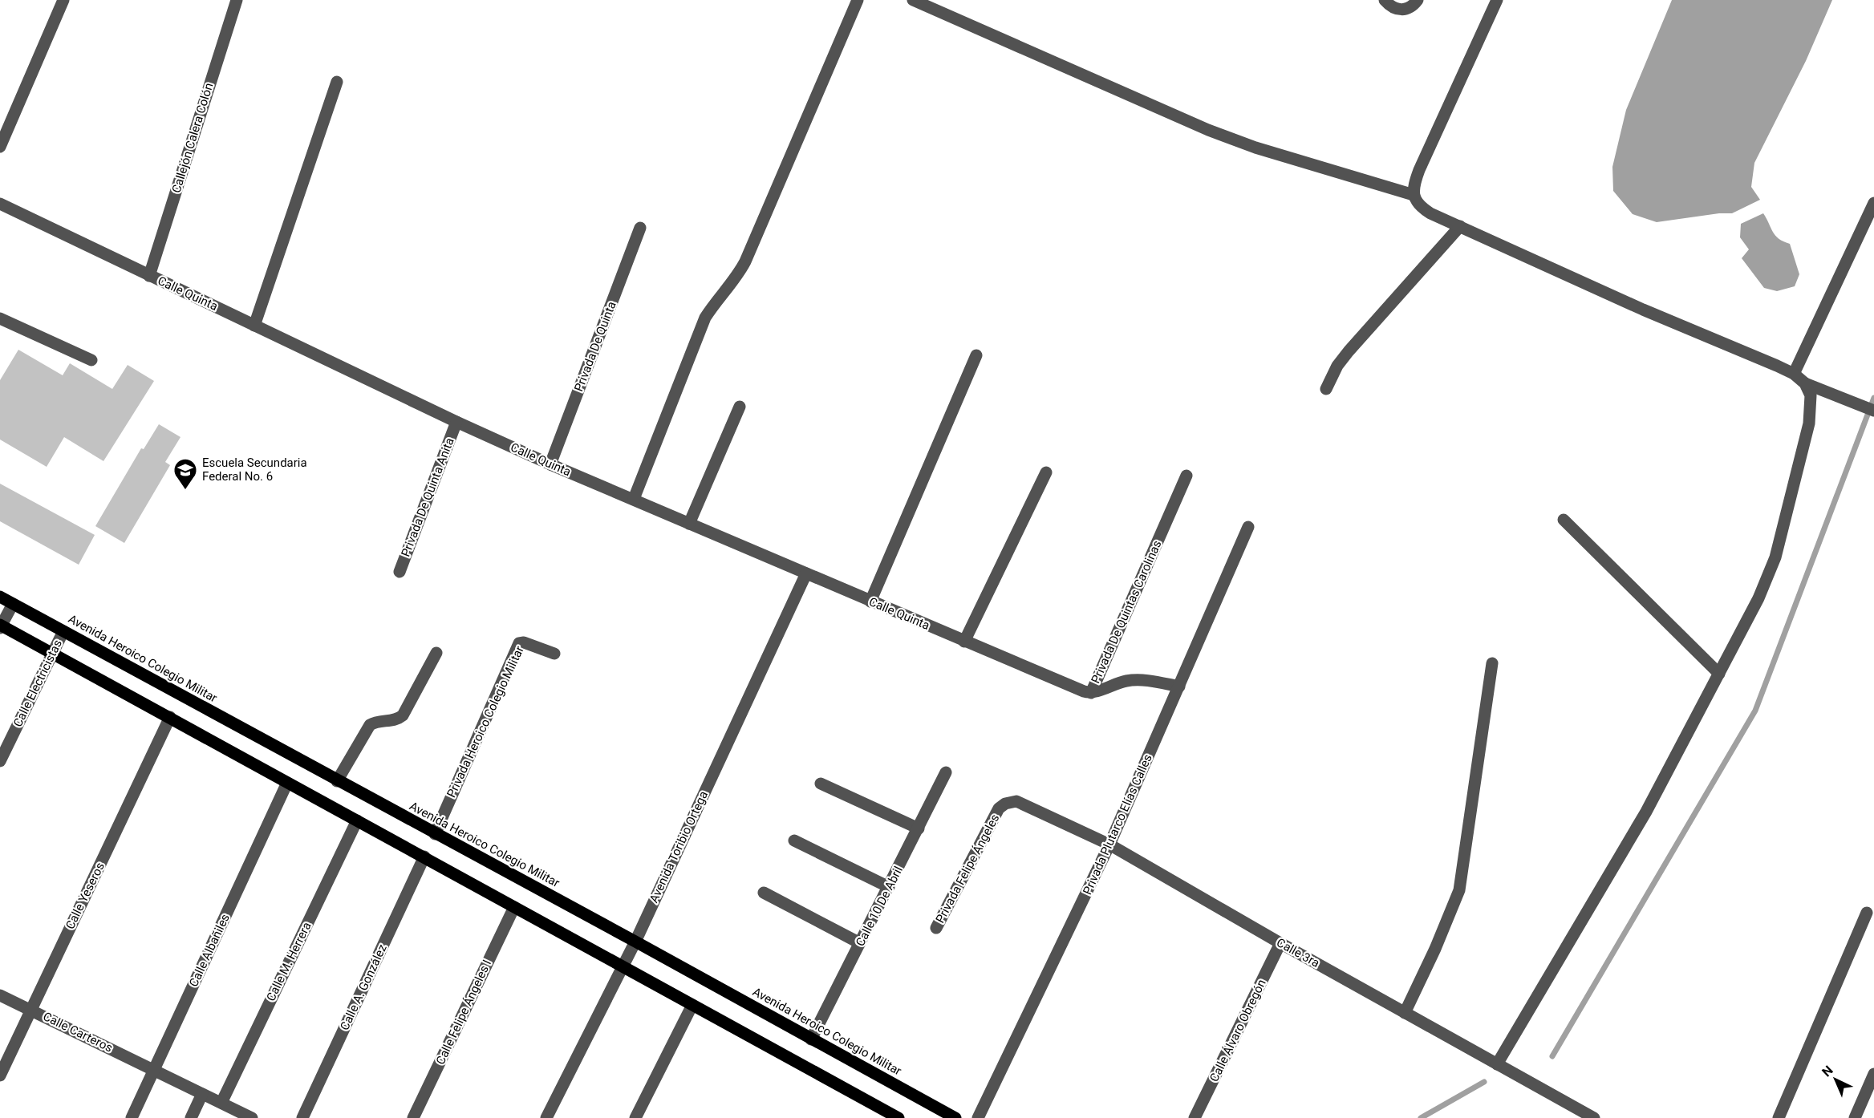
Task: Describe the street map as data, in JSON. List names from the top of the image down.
{
  "streets": {
    "main road": ["Avenida Heroico Colegio Militar"],
    "street": [
      "Callejón Calera Colón",
      "Calle Quinta",
      "Privada De Quinta",
      "Privada De Quinta Anita",
      "Privada De Quintas Carolinas",
      "Calle Electricistas",
      "Privada Heroico Colegio Militar",
      "Privada Plutarco Elías Calles",
      "Avenida Toribio Ortega",
      "Privada Felipe Ángeles",
      "Calle Yeseros",
      "Calle 10 De Abril",
      "Calle Albañiles",
      "Calle 3ra",
      "Calle M. Herrera",
      "Calle A. González",
      "Calle Felipe Ángeles I",
      "Calle Álvaro Obregón",
      "Calle Carteros"
    ]
  },
  "crossings": [
    ["Callejón Calera Colón", "Calle Quinta"],
    ["Calle Quinta", "Privada De Quinta"],
    ["Calle Quinta", "Privada De Quinta Anita"],
    ["Calle Quinta", "Privada De Quintas Carolinas"],
    ["Calle Quinta", "Avenida Toribio Ortega"],
    ["Privada De Quintas Carolinas", "Privada Plutarco Elías Calles"],
    ["Avenida Heroico Colegio Militar", "Calle Electricistas"],
    ["Avenida Heroico Colegio Militar", "Privada Heroico Colegio Militar"],
    ["Avenida Heroico Colegio Militar", "Avenida Toribio Ortega"],
    ["Avenida Heroico Colegio Militar", "Calle 10 De Abril"],
    ["Privada Plutarco Elías Calles", "Calle 3ra"],
    ["Privada Felipe Ángeles", "Calle 3ra"],
    ["Calle Yeseros", "Calle Carteros"],
    ["Calle Albañiles", "Calle Carteros"],
    ["Calle 3ra", "Calle Álvaro Obregón"],
    ["Calle M. Herrera", "Calle Carteros"]
  ],
  "places": {
    "school or university": ["Escuela Secundaria Federal No. 6"]
  },
  "north": "top left"
}
